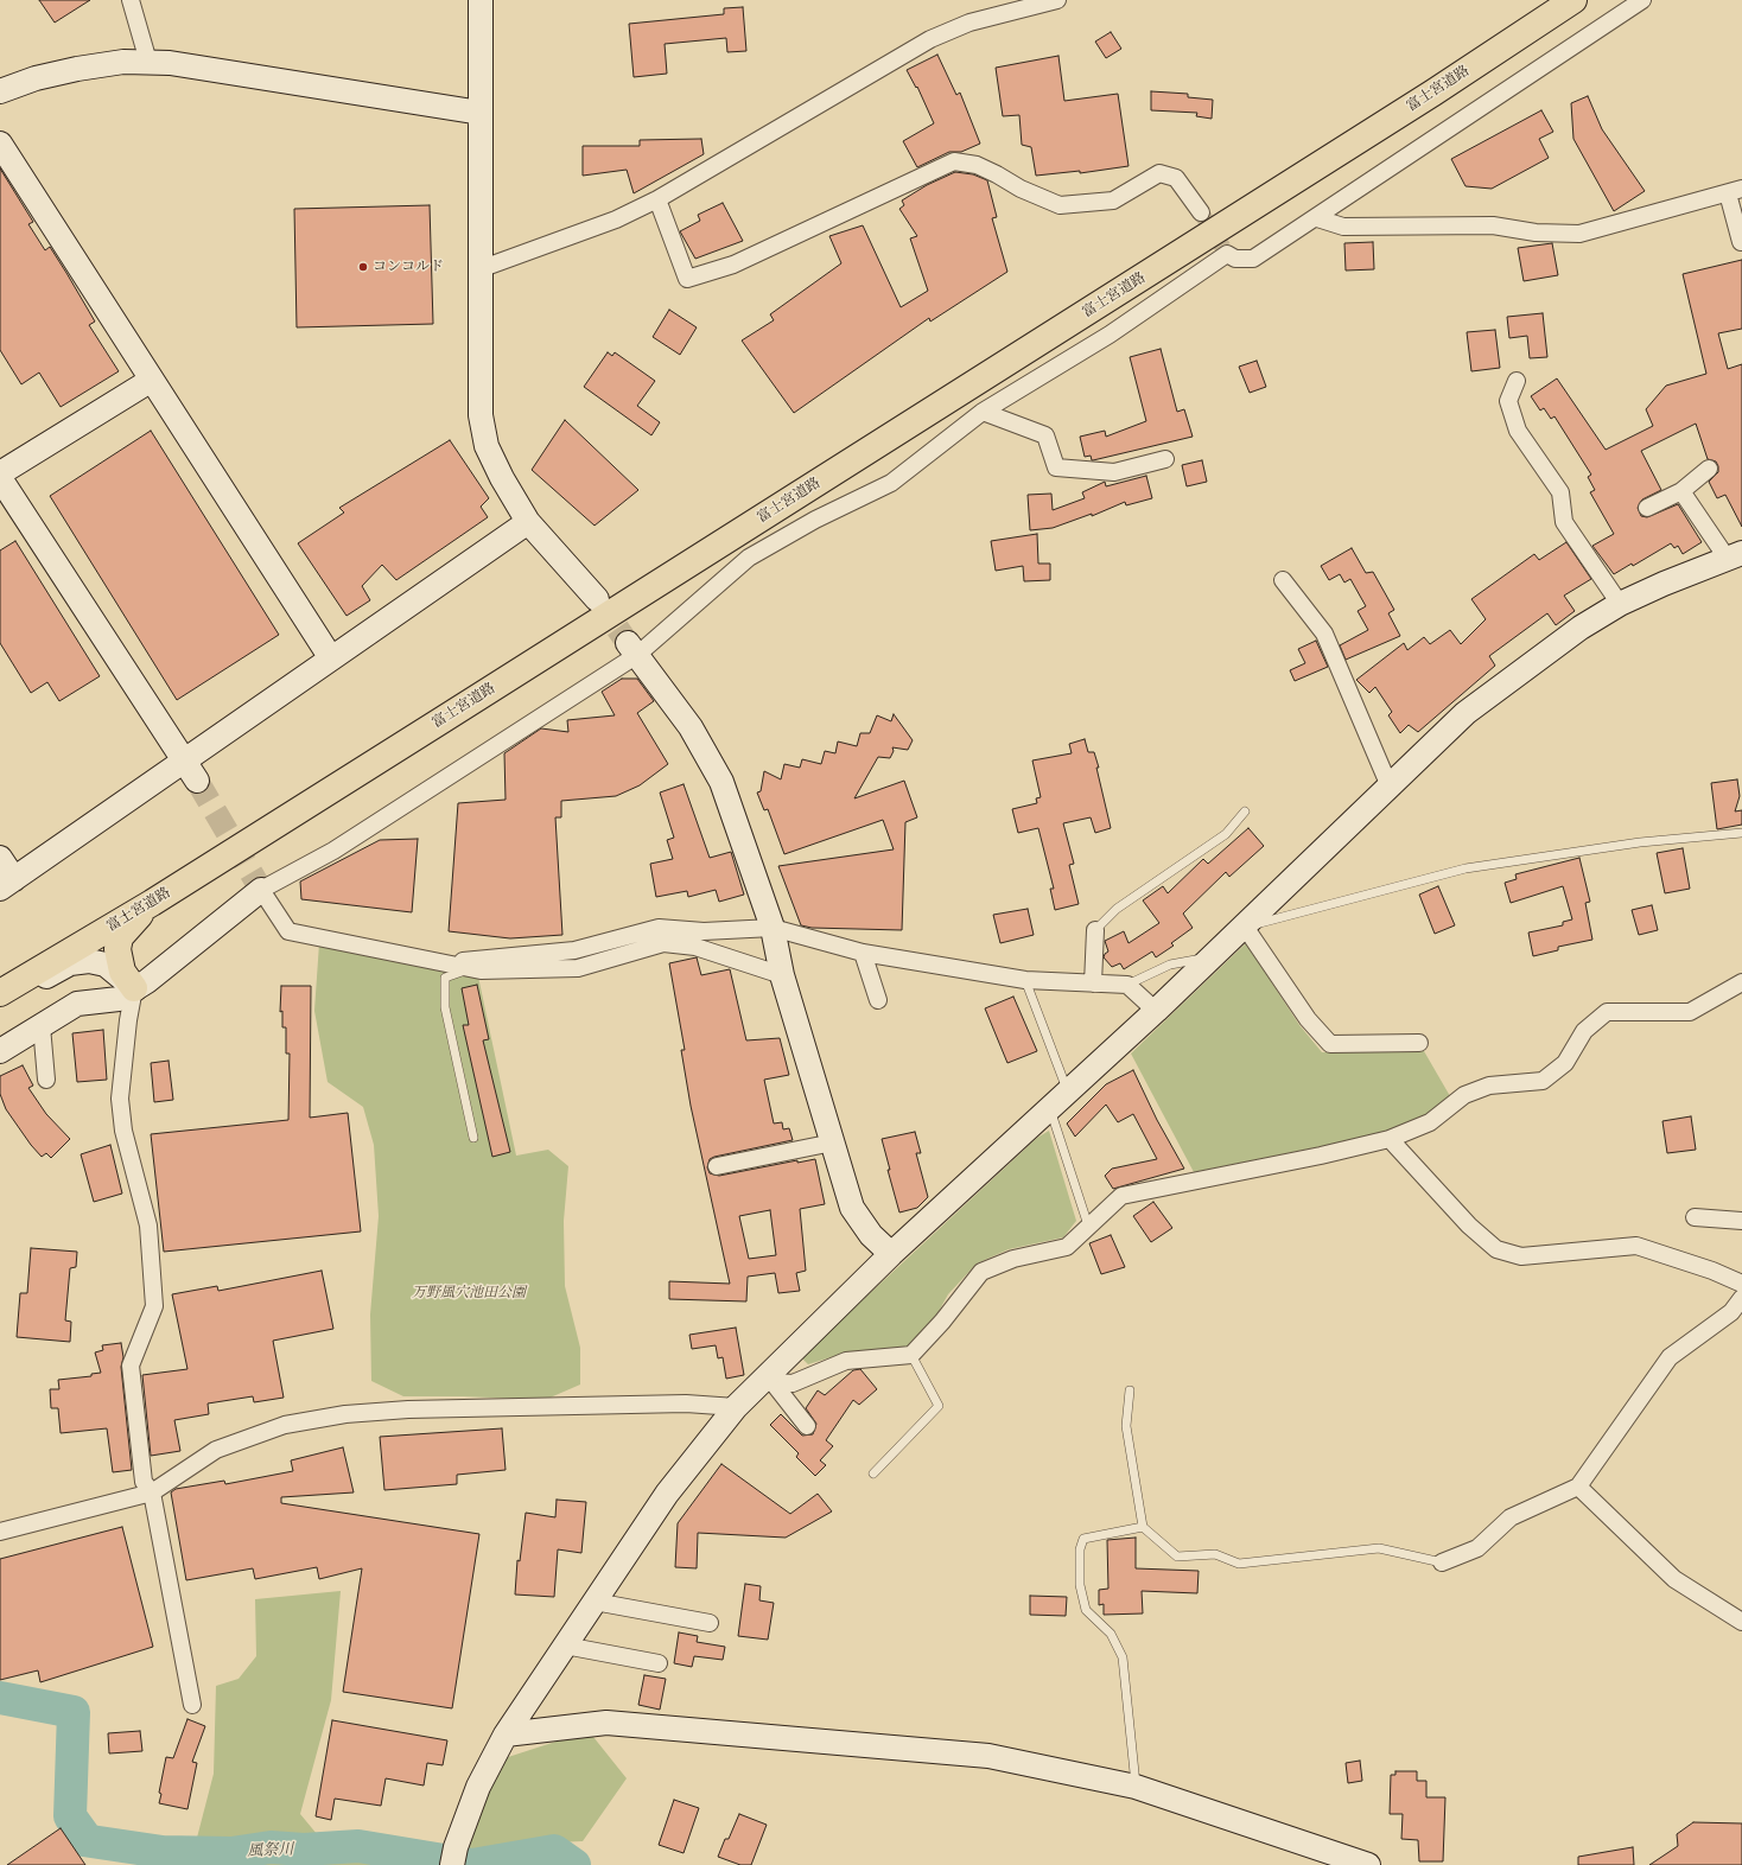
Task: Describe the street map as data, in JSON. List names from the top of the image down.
{
  "streets": {
    "highway": ["富士宮道路"]
  },
  "water": ["風祭川"],
  "parks": ["万野風穴池田公園"],
  "places": ["コンコルド"]
}
